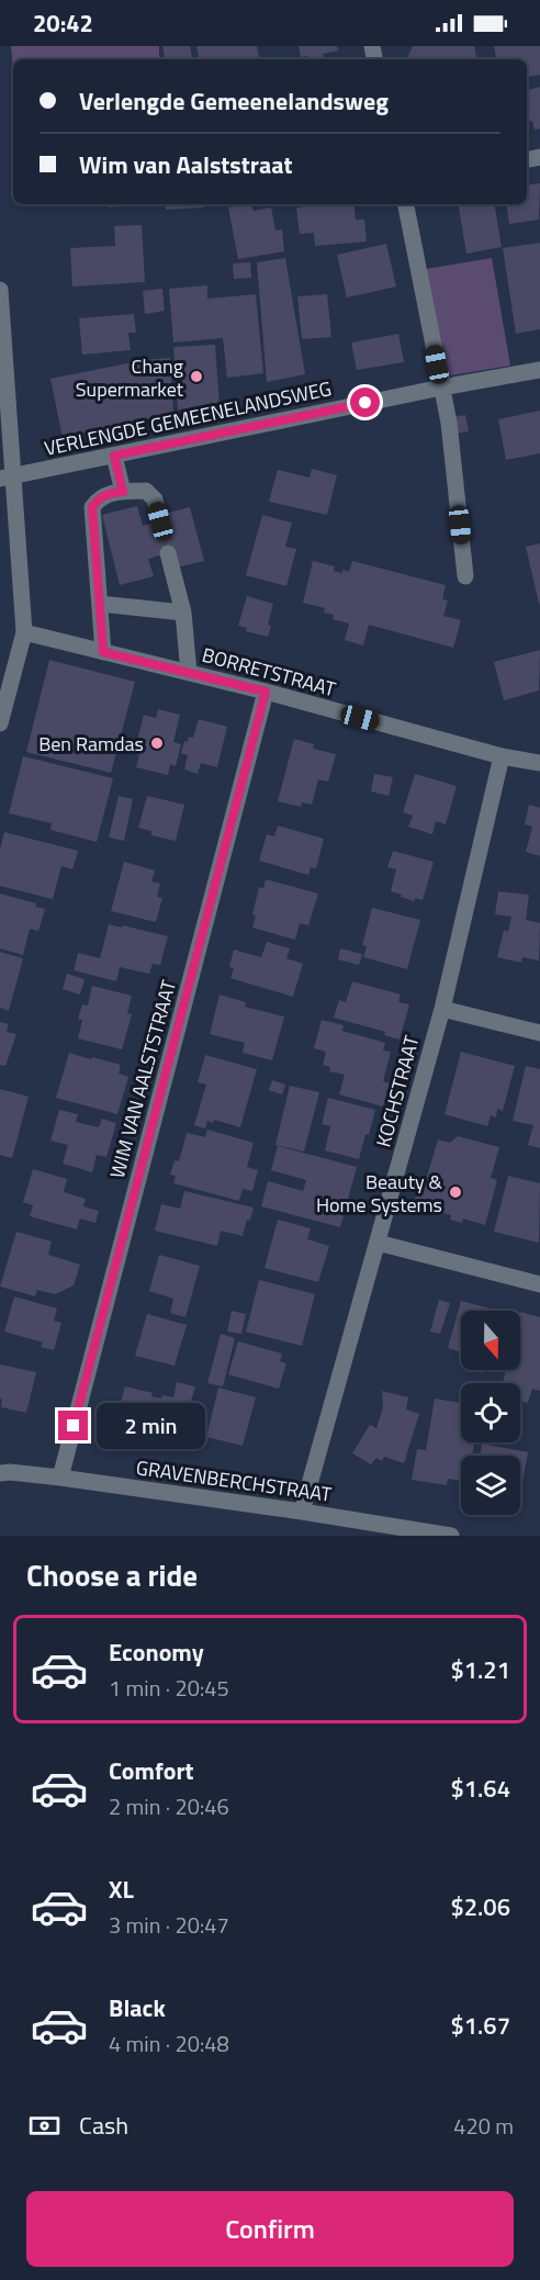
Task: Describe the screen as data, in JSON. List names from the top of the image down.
{
  "streets": {
    "street": [
      "VERLENGDE GEMEENELANDSWEG",
      "BORRETSTRAAT",
      "WIM VAN AALSTSTRAAT",
      "KOCHSTRAAT",
      "GRAVENBERCHSTRAAT"
    ]
  },
  "crossings": [
    ["BORRETSTRAAT", "WIM VAN AALSTSTRAAT"],
    ["BORRETSTRAAT", "KOCHSTRAAT"],
    ["WIM VAN AALSTSTRAAT", "GRAVENBERCHSTRAAT"],
    ["KOCHSTRAAT", "GRAVENBERCHSTRAAT"]
  ],
  "places": ["Chang Supermarket", "Ben Ramdas", "Beauty & Home Systems"],
  "north": "bottom",
  "page": {
    "status": "20:42",
    "banner": ["Verlengde Gemeenelandsweg", "Wim van Aalststraat"],
    "bubble": "2 min",
    "heading": "Choose a ride",
    "list": [
      {
        "name": "Economy",
        "note": "1 min · 20:45",
        "value": "$1.21"
      },
      {
        "name": "Comfort",
        "note": "2 min · 20:46",
        "value": "$1.64"
      },
      {
        "name": "XL",
        "note": "3 min · 20:47",
        "value": "$2.06"
      },
      {
        "name": "Black",
        "note": "4 min · 20:48",
        "value": "$1.67"
      }
    ],
    "pay": ["Cash", "420 m"],
    "buttons": "Confirm"
  }
}
